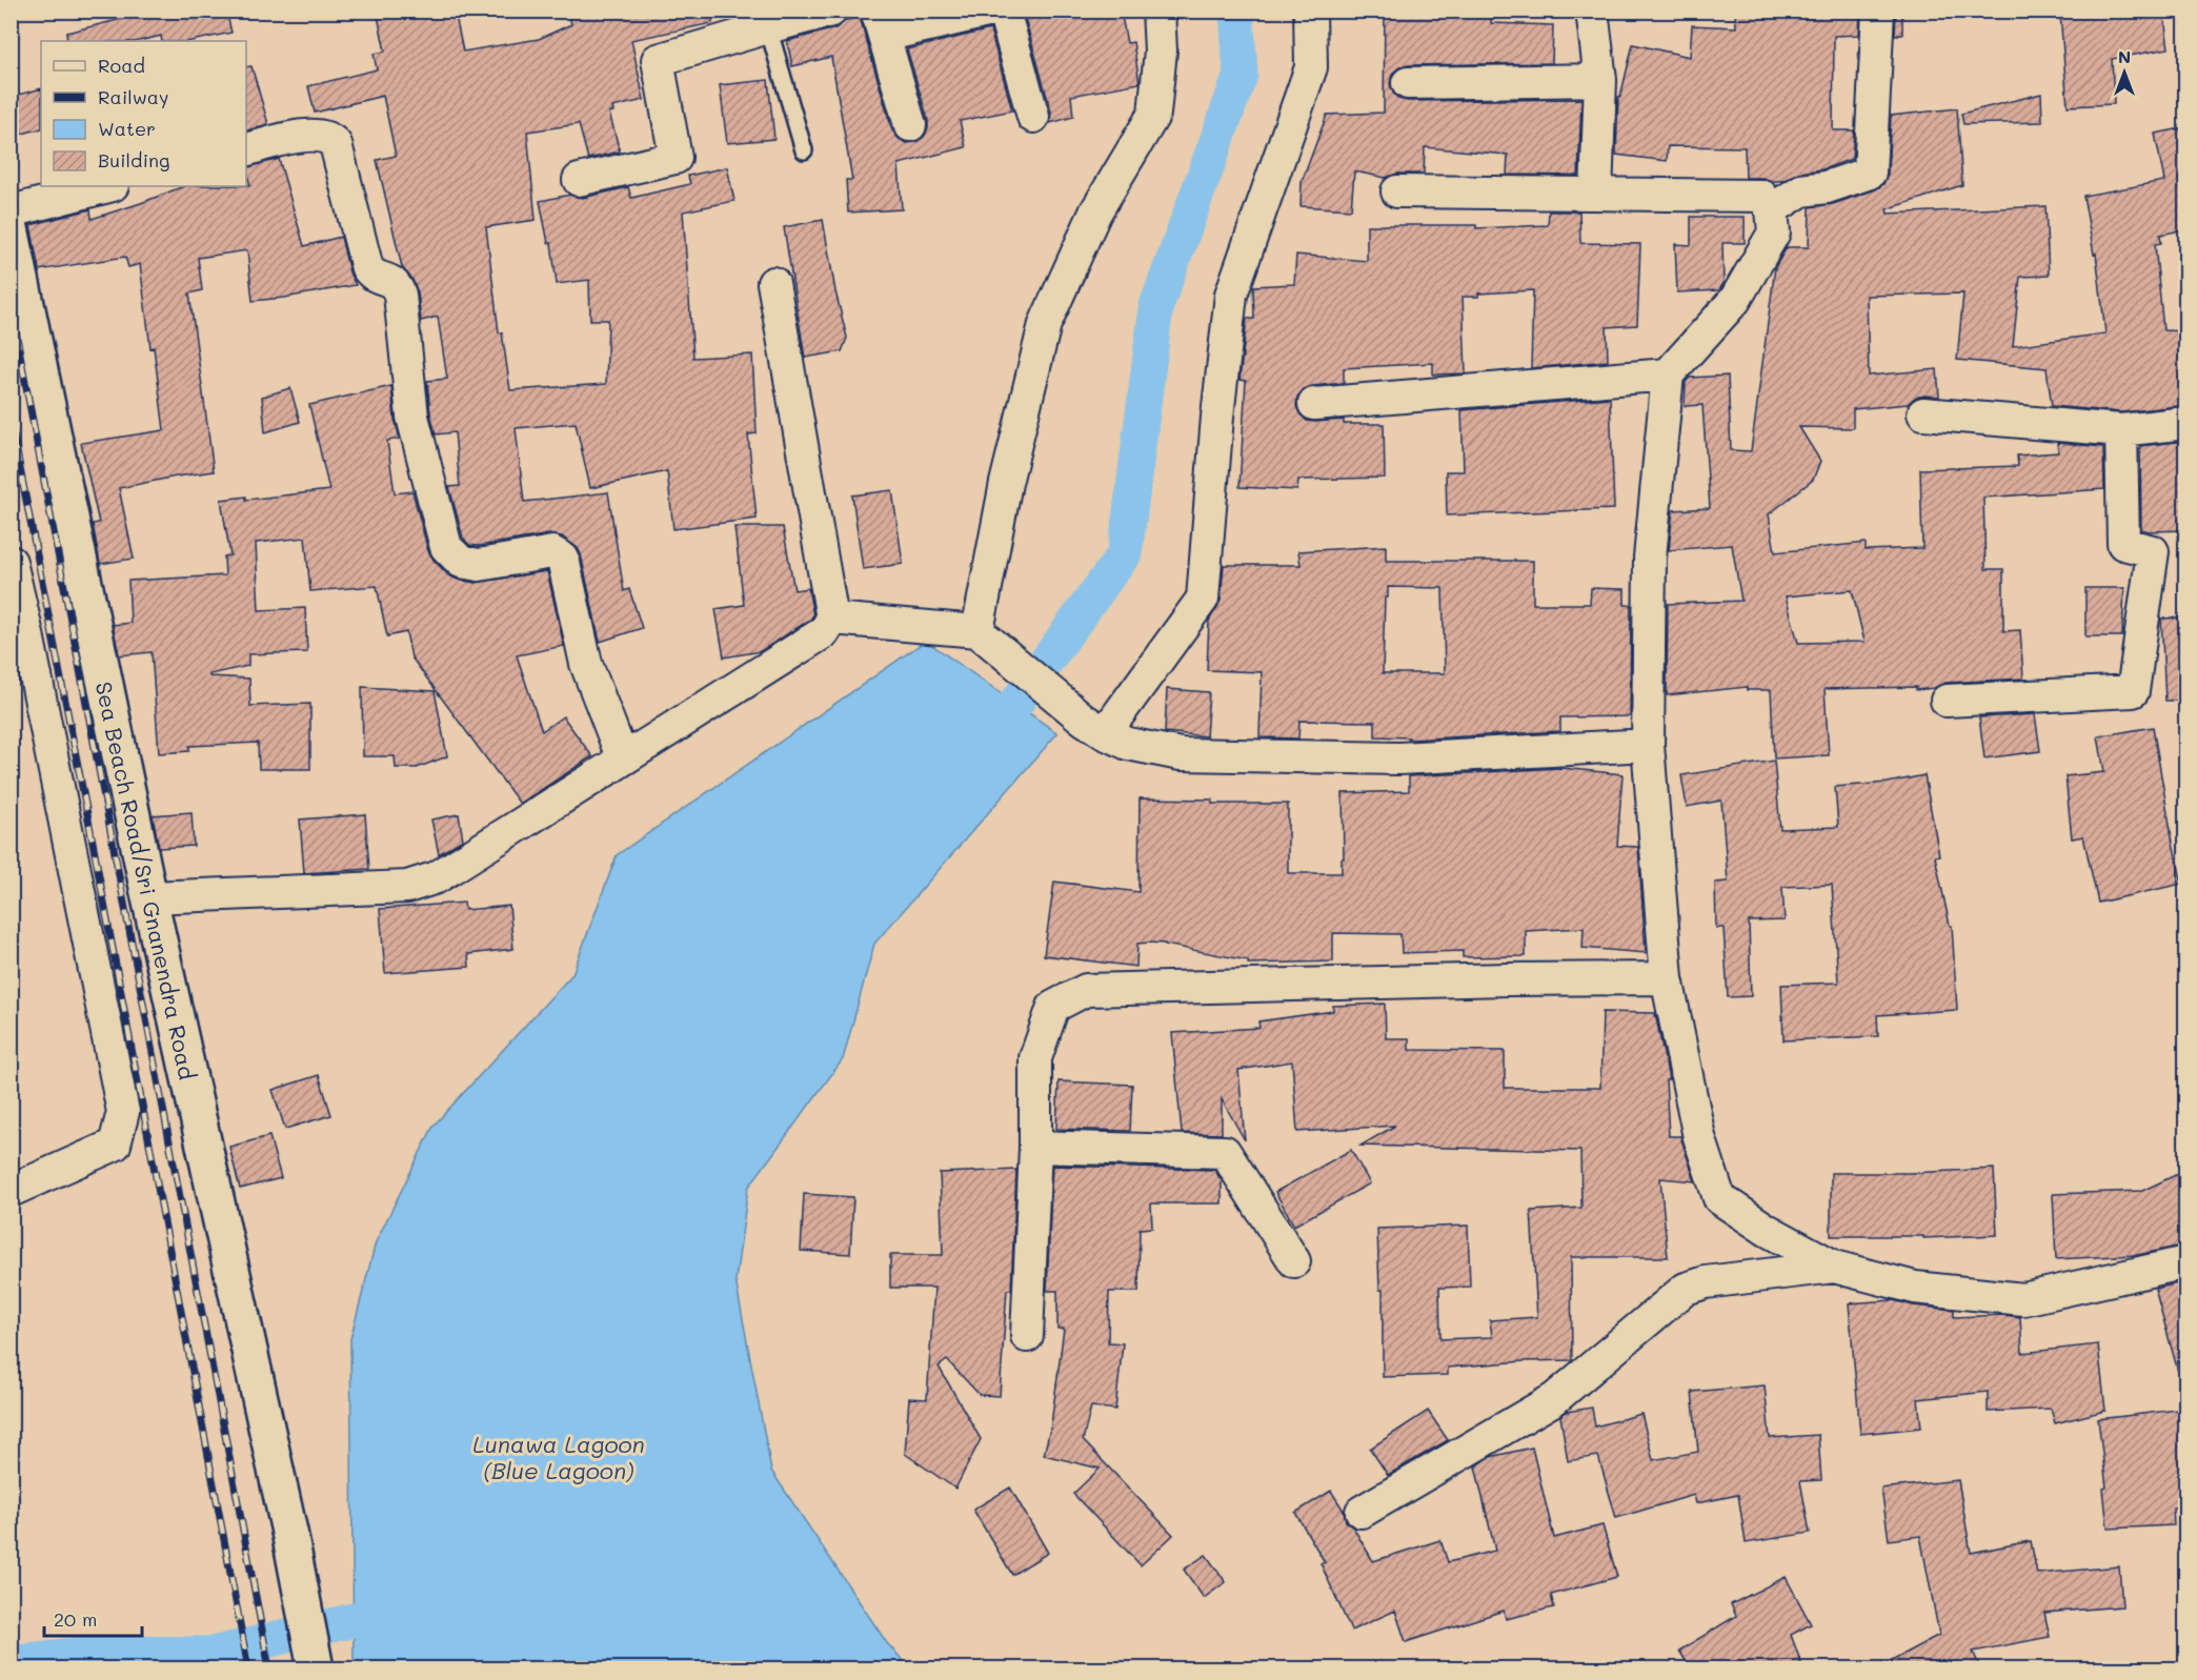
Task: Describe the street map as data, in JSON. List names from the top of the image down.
{
  "streets": {
    "street": ["Sea Beach Road/Sri Gnanendra Road"]
  },
  "water": ["Lunawa Lagoon (Blue Lagoon)"],
  "legend": [
    "Road",
    "Railway",
    "Water",
    "Building"
  ],
  "scale_bar": "20 m",
  "north": "top"
}
